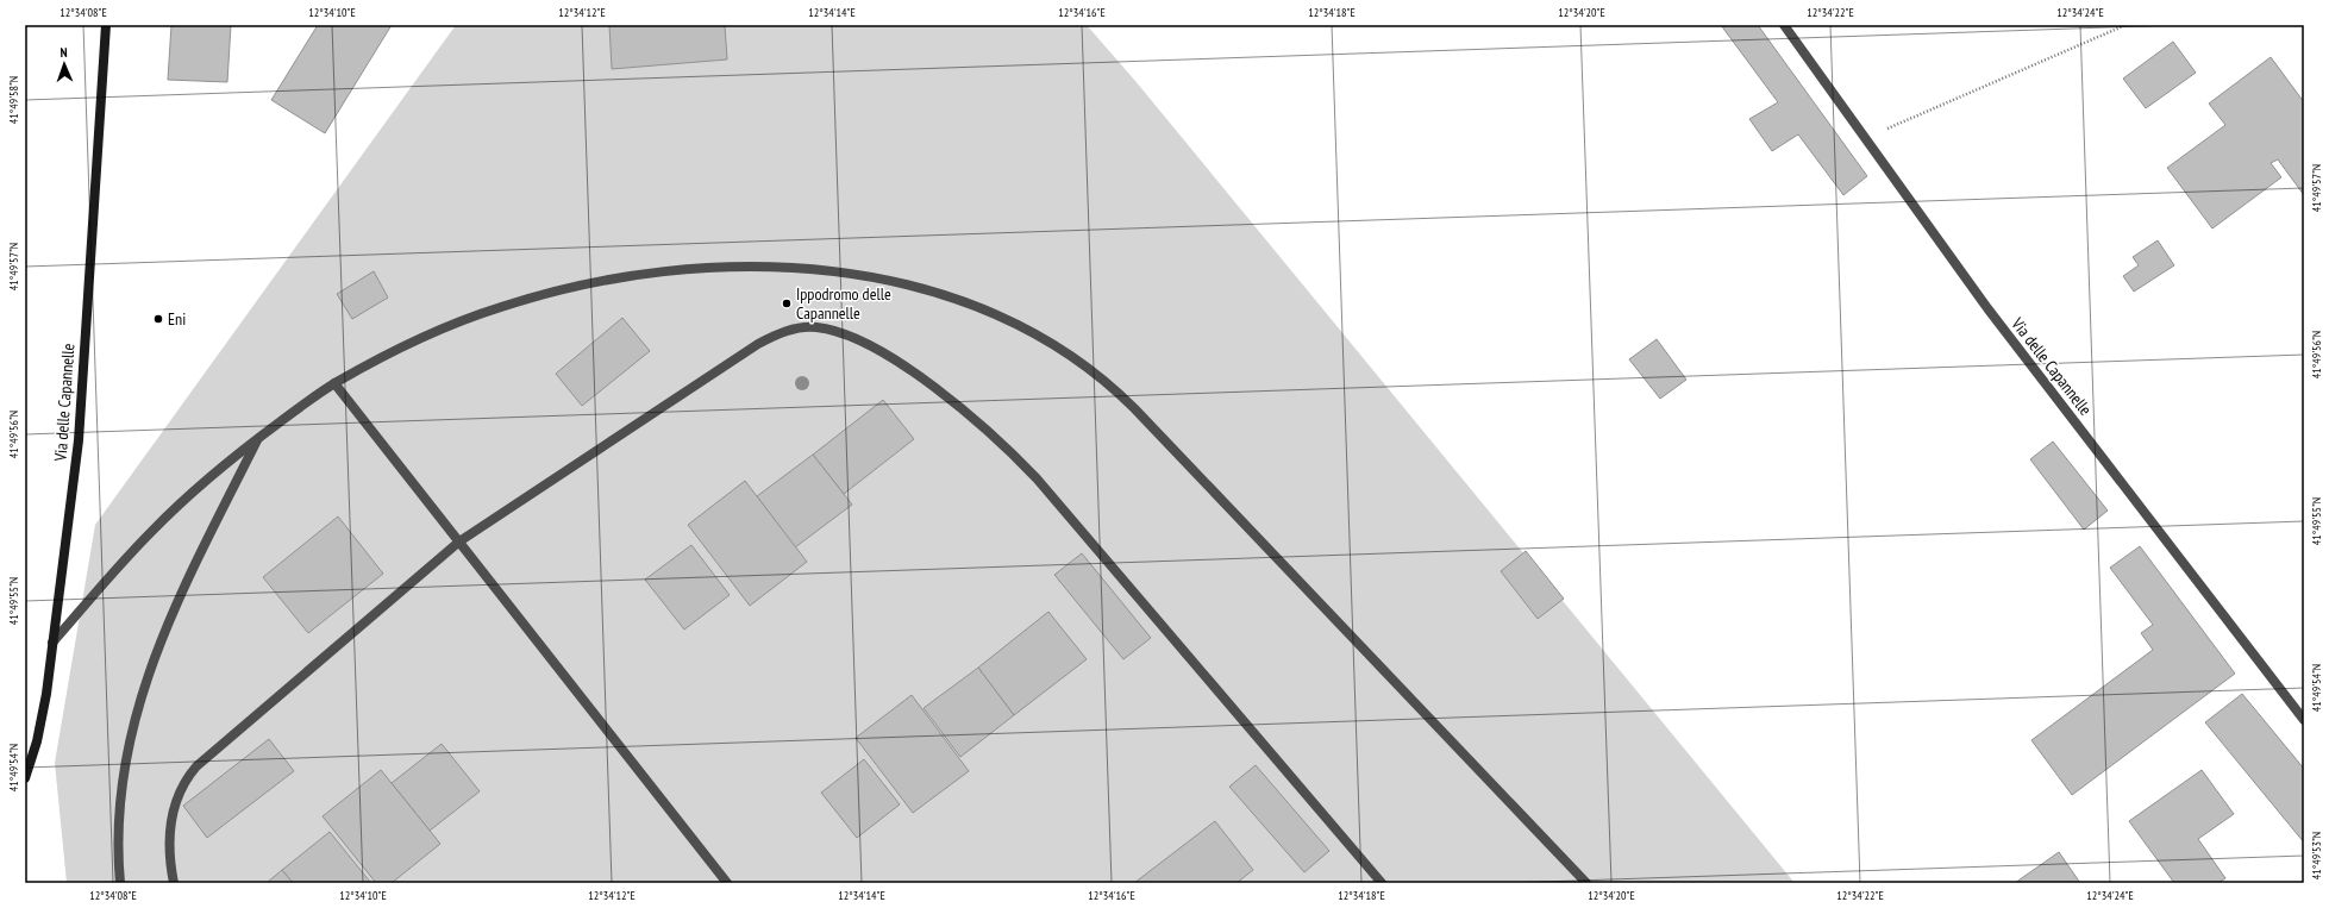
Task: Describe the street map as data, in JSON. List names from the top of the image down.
{
  "streets": {
    "street": ["Via delle Capannelle"]
  },
  "places": ["Ippodromo delle Capannelle", "Eni"],
  "north": "top",
  "coordinates": [
    "12°34'08\"E",
    "12°34'10\"E",
    "12°34'12\"E",
    "12°34'14\"E",
    "12°34'16\"E",
    "12°34'18\"E",
    "12°34'20\"E",
    "12°34'22\"E",
    "12°34'24\"E",
    "41°49'58\"N",
    "41°49'57\"N",
    "41°49'56\"N",
    "41°49'55\"N",
    "41°49'54\"N",
    "41°49'53\"N"
  ]
}
